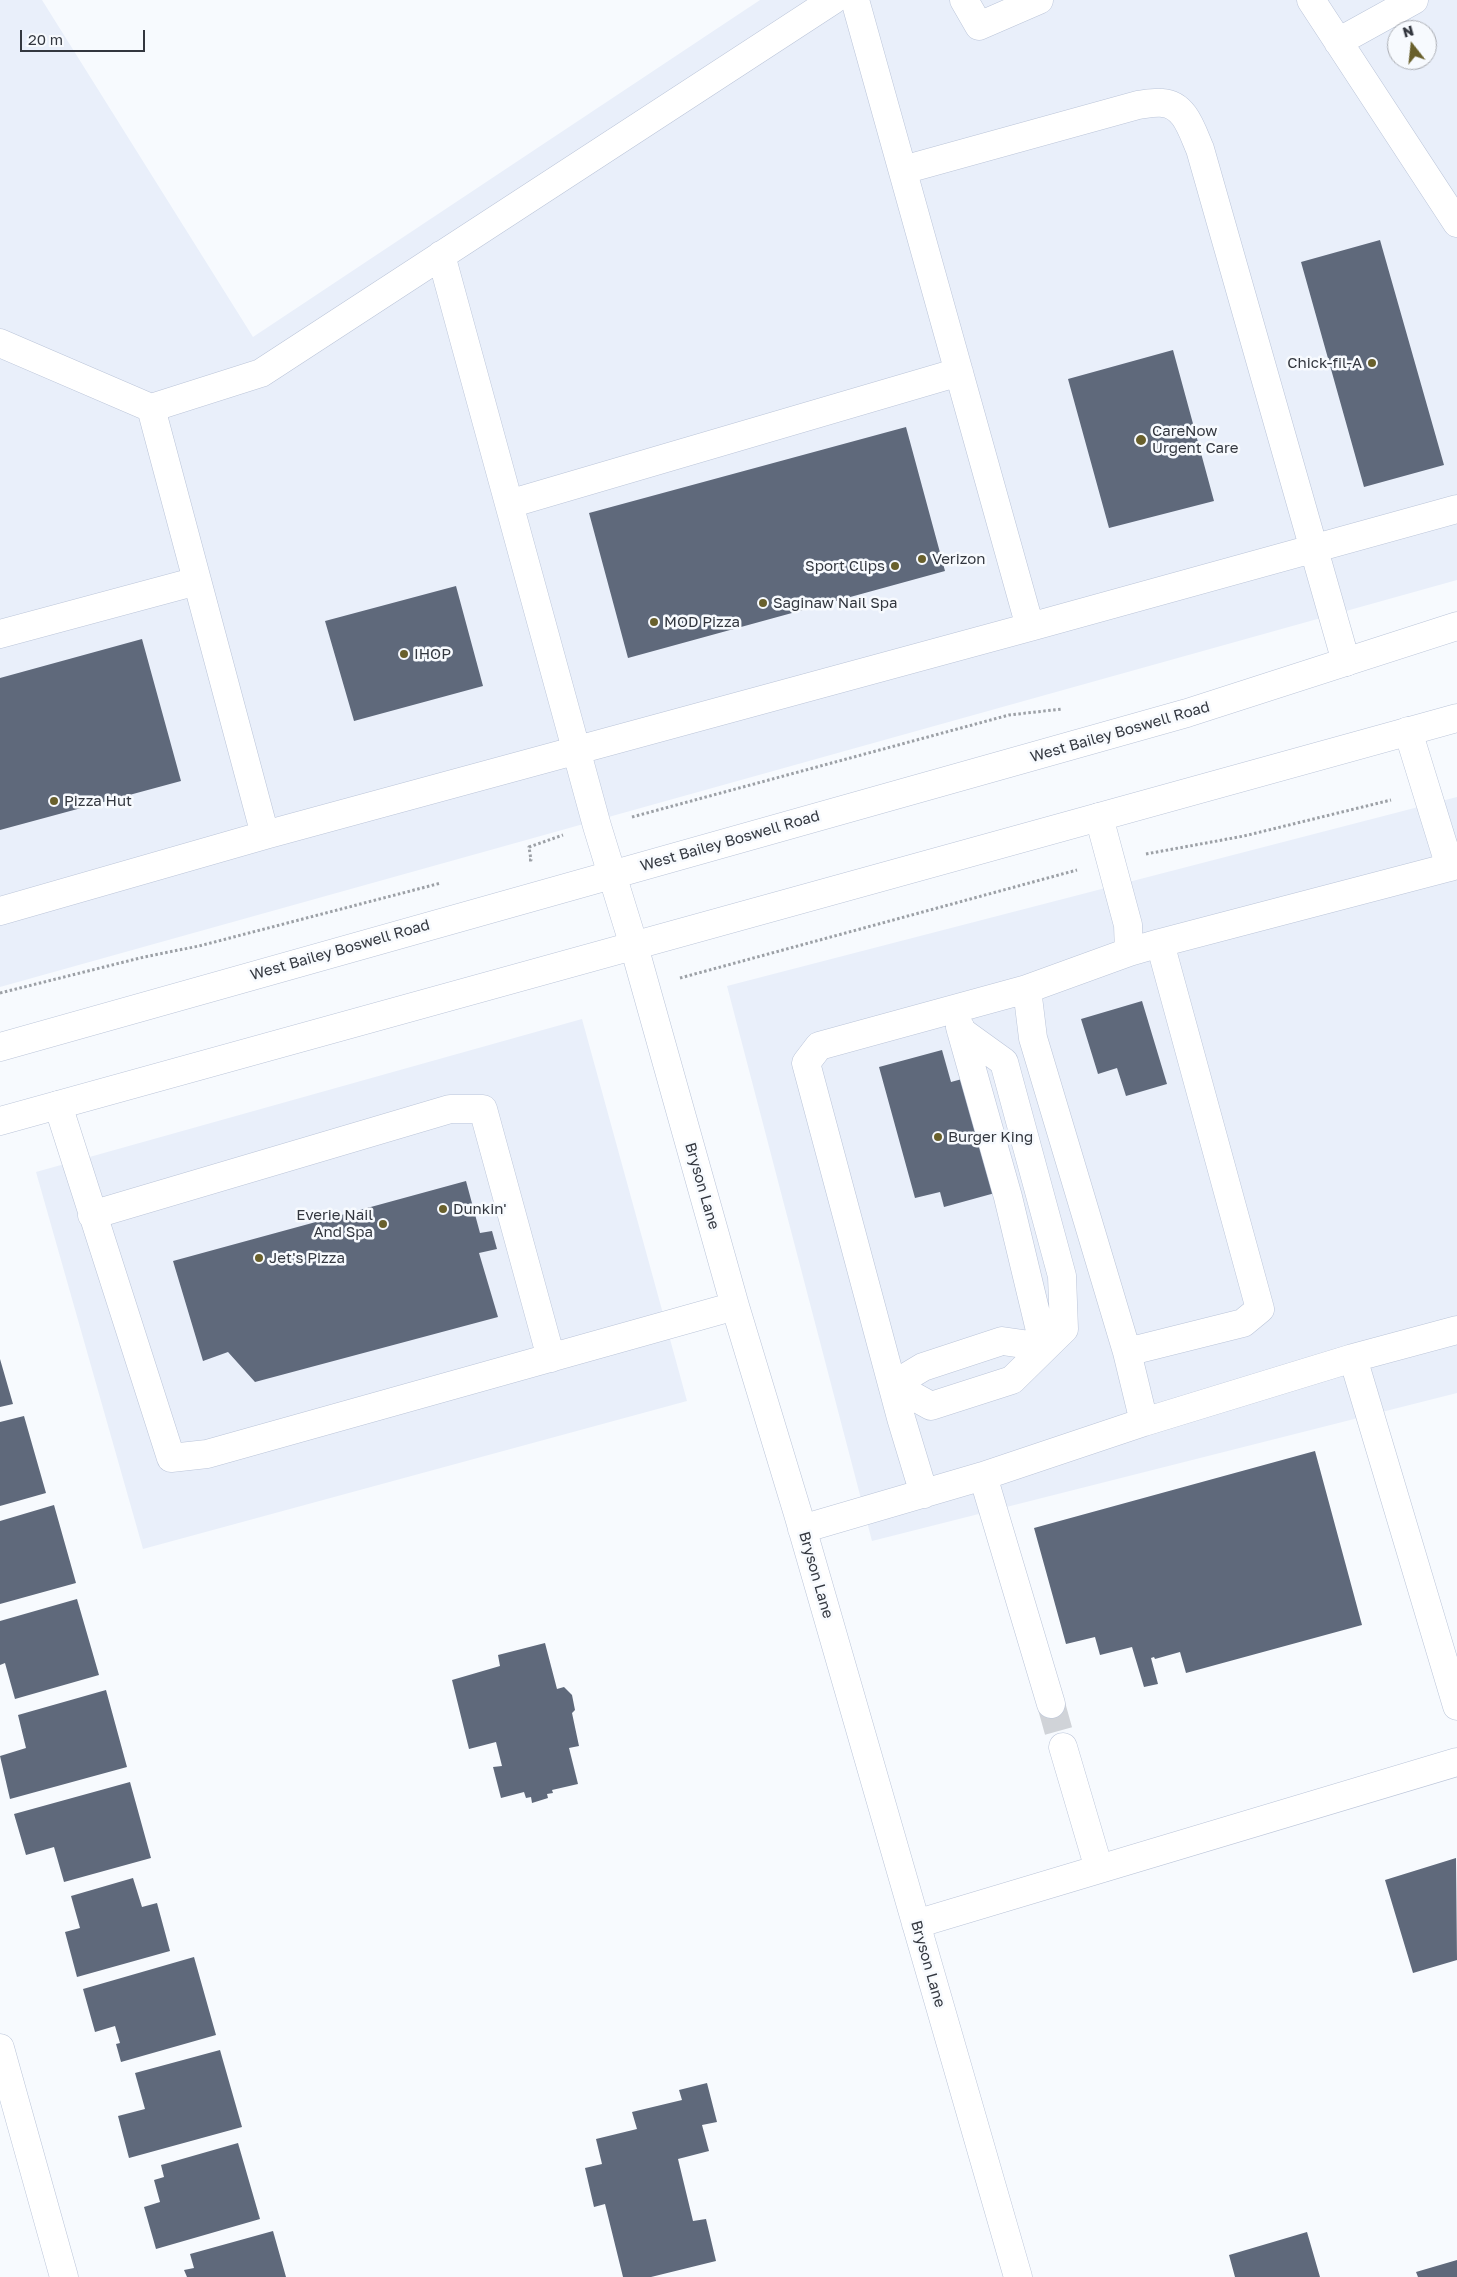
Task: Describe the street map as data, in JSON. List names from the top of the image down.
{
  "streets": {
    "main road": ["West Bailey Boswell Road", "Bryson Lane"]
  },
  "crossings": [
    ["West Bailey Boswell Road", "Bryson Lane"]
  ],
  "places": [
    "Chick-fil-A",
    "CareNow Urgent Care",
    "Verizon",
    "Sport Clips",
    "Saginaw Nail Spa",
    "MOD Pizza",
    "IHOP",
    "Pizza Hut",
    "Burger King",
    "Dunkin'",
    "Everie Nail And Spa",
    "Jet's Pizza"
  ],
  "scale_bar": "20 m",
  "north": "top"
}
